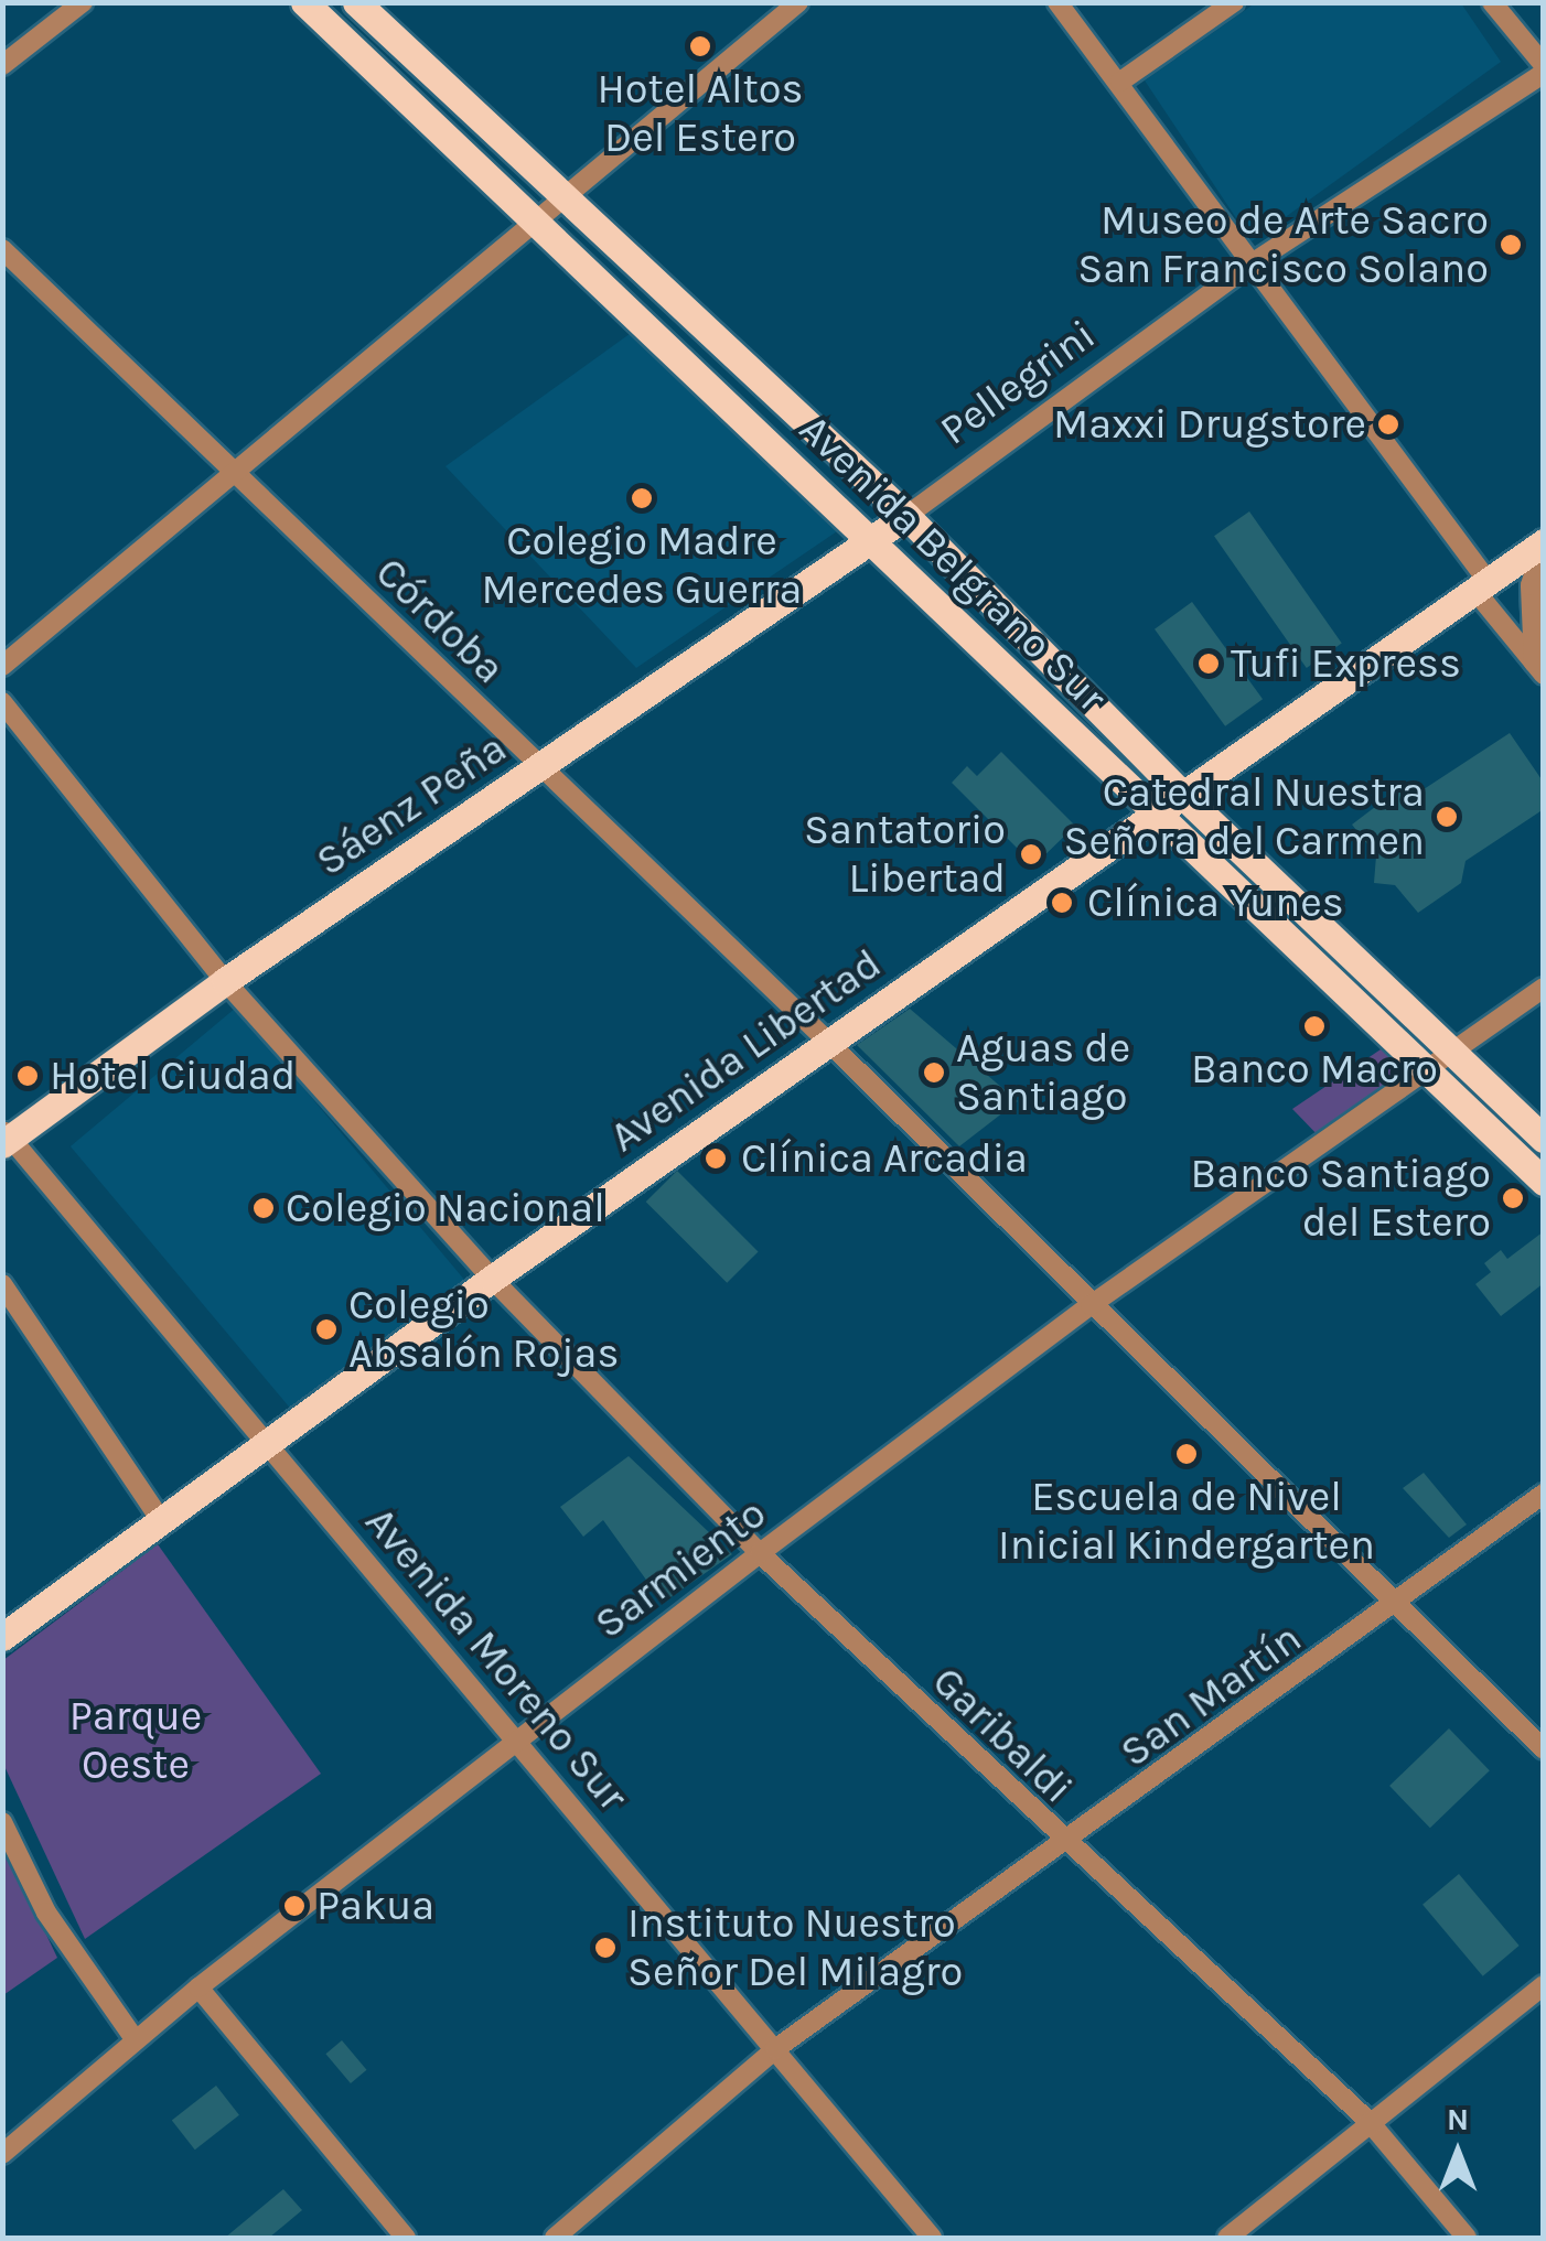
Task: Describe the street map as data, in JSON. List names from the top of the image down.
{
  "streets": {
    "main road": [
      "Pellegrini",
      "Avenida Belgrano Sur",
      "Sáenz Peña",
      "Avenida Libertad"
    ],
    "street": [
      "Córdoba",
      "Sarmiento",
      "Avenida Moreno Sur",
      "San Martín",
      "Garibaldi"
    ]
  },
  "crossings": [
    ["Pellegrini", "Avenida Belgrano Sur"],
    ["Pellegrini", "Sáenz Peña"],
    ["Avenida Belgrano Sur", "Sáenz Peña"],
    ["Avenida Belgrano Sur", "Avenida Libertad"],
    ["Avenida Belgrano Sur", "Sarmiento"],
    ["Córdoba", "Sáenz Peña"],
    ["Córdoba", "Avenida Libertad"],
    ["Córdoba", "Sarmiento"],
    ["Córdoba", "San Martín"],
    ["Sáenz Peña", "Avenida Moreno Sur"],
    ["Sáenz Peña", "Garibaldi"],
    ["Avenida Libertad", "Avenida Moreno Sur"],
    ["Avenida Libertad", "Garibaldi"],
    ["Sarmiento", "Avenida Moreno Sur"],
    ["Sarmiento", "Garibaldi"],
    ["Avenida Moreno Sur", "San Martín"],
    ["San Martín", "Garibaldi"]
  ],
  "parks": ["Parque Oeste"],
  "places": [
    "Hotel Altos Del Estero",
    "Museo de Arte Sacro San Francisco Solano",
    "Maxxi Drugstore",
    "Colegio Madre Mercedes Guerra",
    "Tufi Express",
    "Catedral Nuestra Señora del Carmen",
    "Santatorio Libertad",
    "Clínica Yunes",
    "Banco Macro",
    "Aguas de Santiago",
    "Hotel Ciudad",
    "Clínica Arcadia",
    "Banco Santiago del Estero",
    "Colegio Nacional",
    "Colegio Absalón Rojas",
    "Escuela de Nivel Inicial Kindergarten",
    "Pakua",
    "Instituto Nuestro Señor Del Milagro"
  ],
  "north": "top"
}
